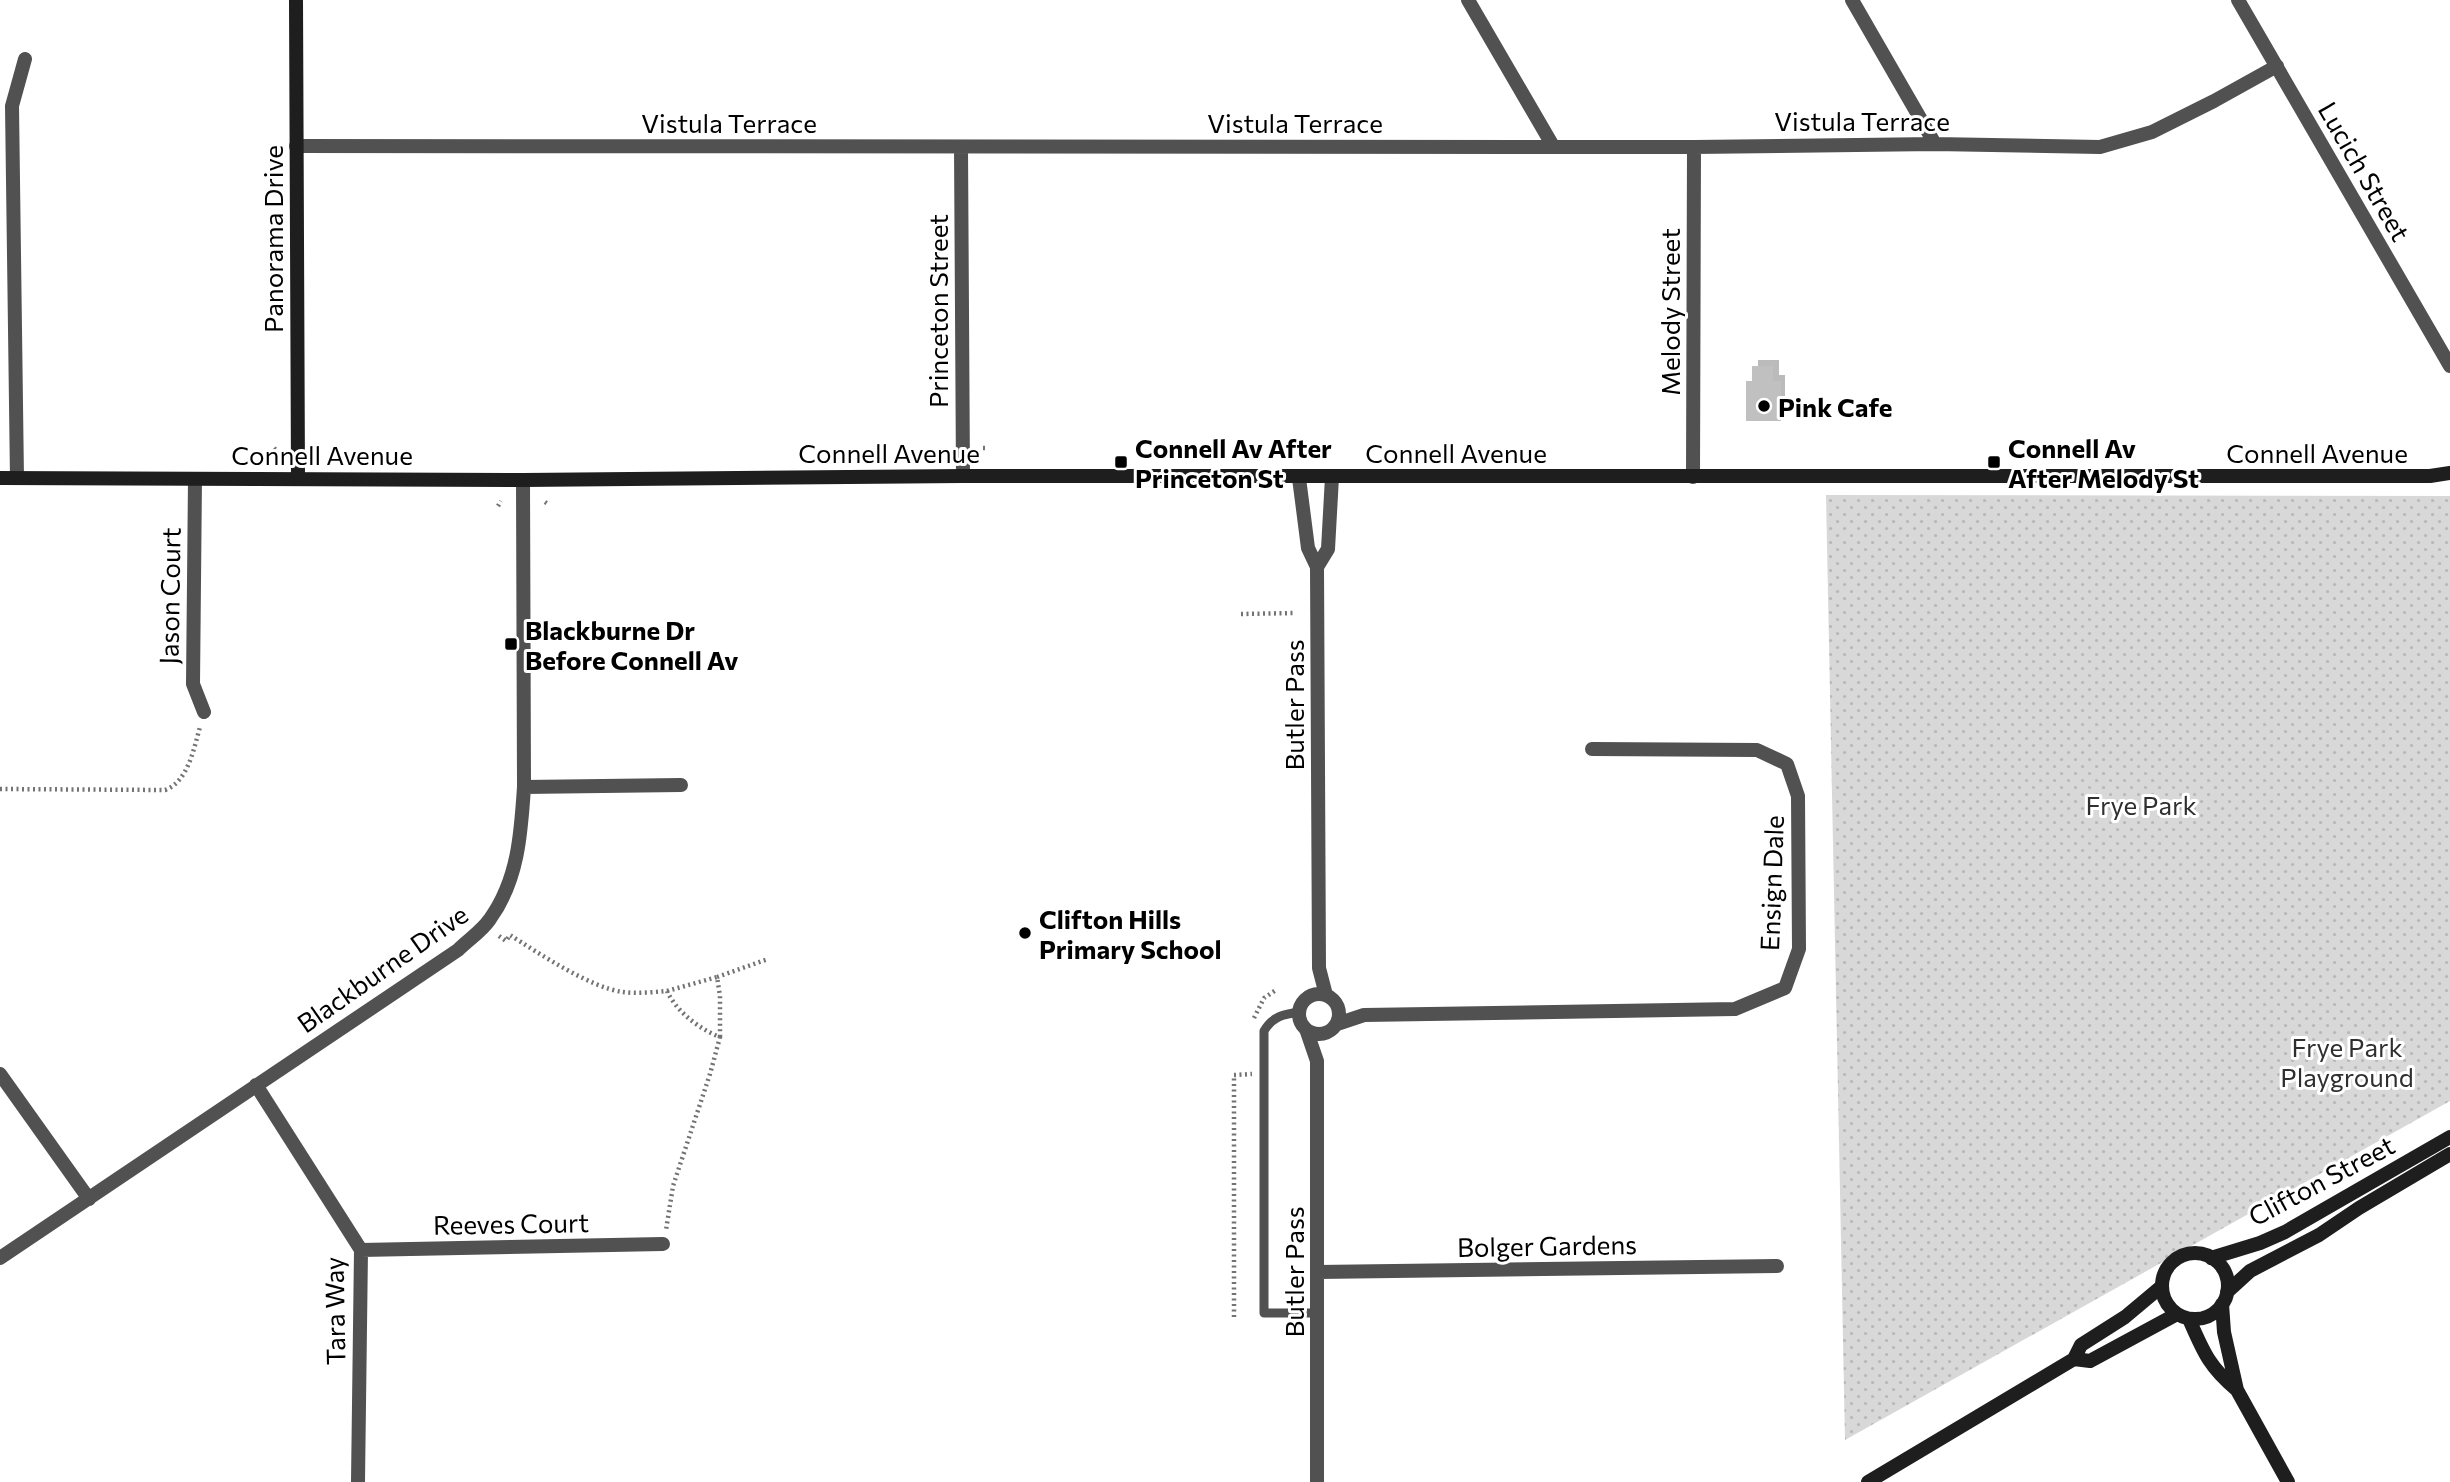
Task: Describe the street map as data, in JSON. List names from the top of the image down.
{
  "streets": {
    "street": [
      "Vistula Terrace",
      "Lucich Street",
      "Panorama Drive",
      "Princeton Street",
      "Melody Street",
      "Connell Avenue",
      "Jason Court",
      "Butler Pass",
      "Ensign Dale",
      "Blackburne Drive",
      "Clifton Street",
      "Reeves Court",
      "Bolger Gardens",
      "Tara Way"
    ]
  },
  "crossings": [
    ["Vistula Terrace", "Lucich Street"],
    ["Vistula Terrace", "Panorama Drive"],
    ["Vistula Terrace", "Princeton Street"],
    ["Vistula Terrace", "Melody Street"],
    ["Panorama Drive", "Connell Avenue"],
    ["Princeton Street", "Connell Avenue"],
    ["Melody Street", "Connell Avenue"],
    ["Connell Avenue", "Jason Court"],
    ["Connell Avenue", "Butler Pass"],
    ["Connell Avenue", "Blackburne Drive"],
    ["Butler Pass", "Ensign Dale"],
    ["Butler Pass", "Bolger Gardens"],
    ["Blackburne Drive", "Tara Way"],
    ["Reeves Court", "Tara Way"]
  ],
  "parks": ["Frye Park", "Frye Park Playground"],
  "places": {
    "other": ["Pink Cafe", "Clifton Hills Primary School"],
    "transit": ["Connell Av After Princeton St", "Connell Av After Melody St", "Blackburne Dr Before Connell Av"]
  }
}
